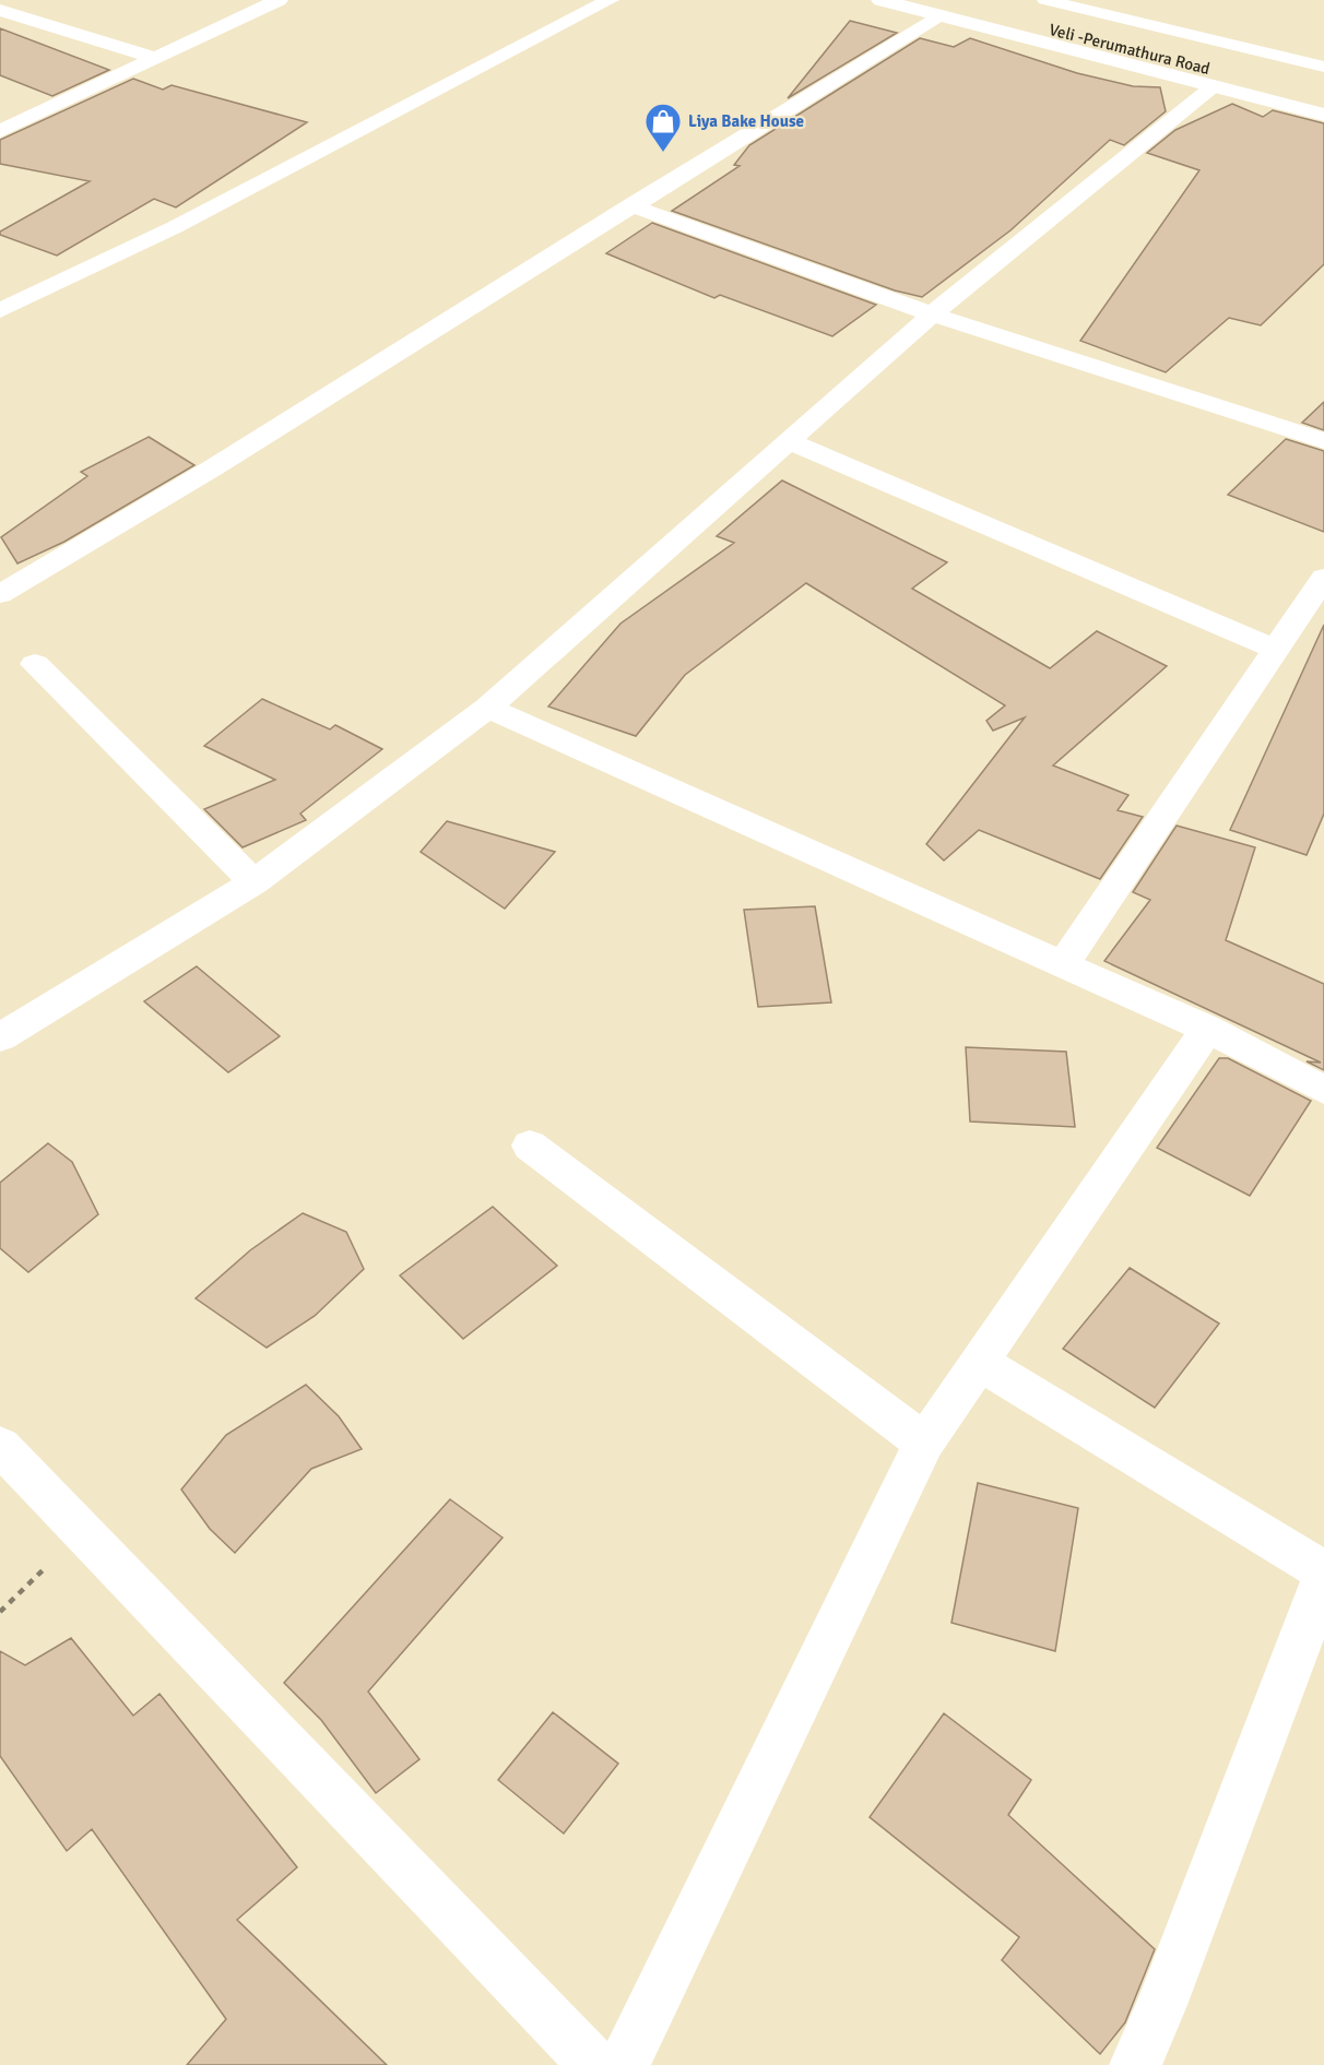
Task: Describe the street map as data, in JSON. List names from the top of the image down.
{
  "streets": {
    "street": ["Veli -Perumathura Road"]
  },
  "places": {
    "shop": ["Liya Bake House"]
  }
}
